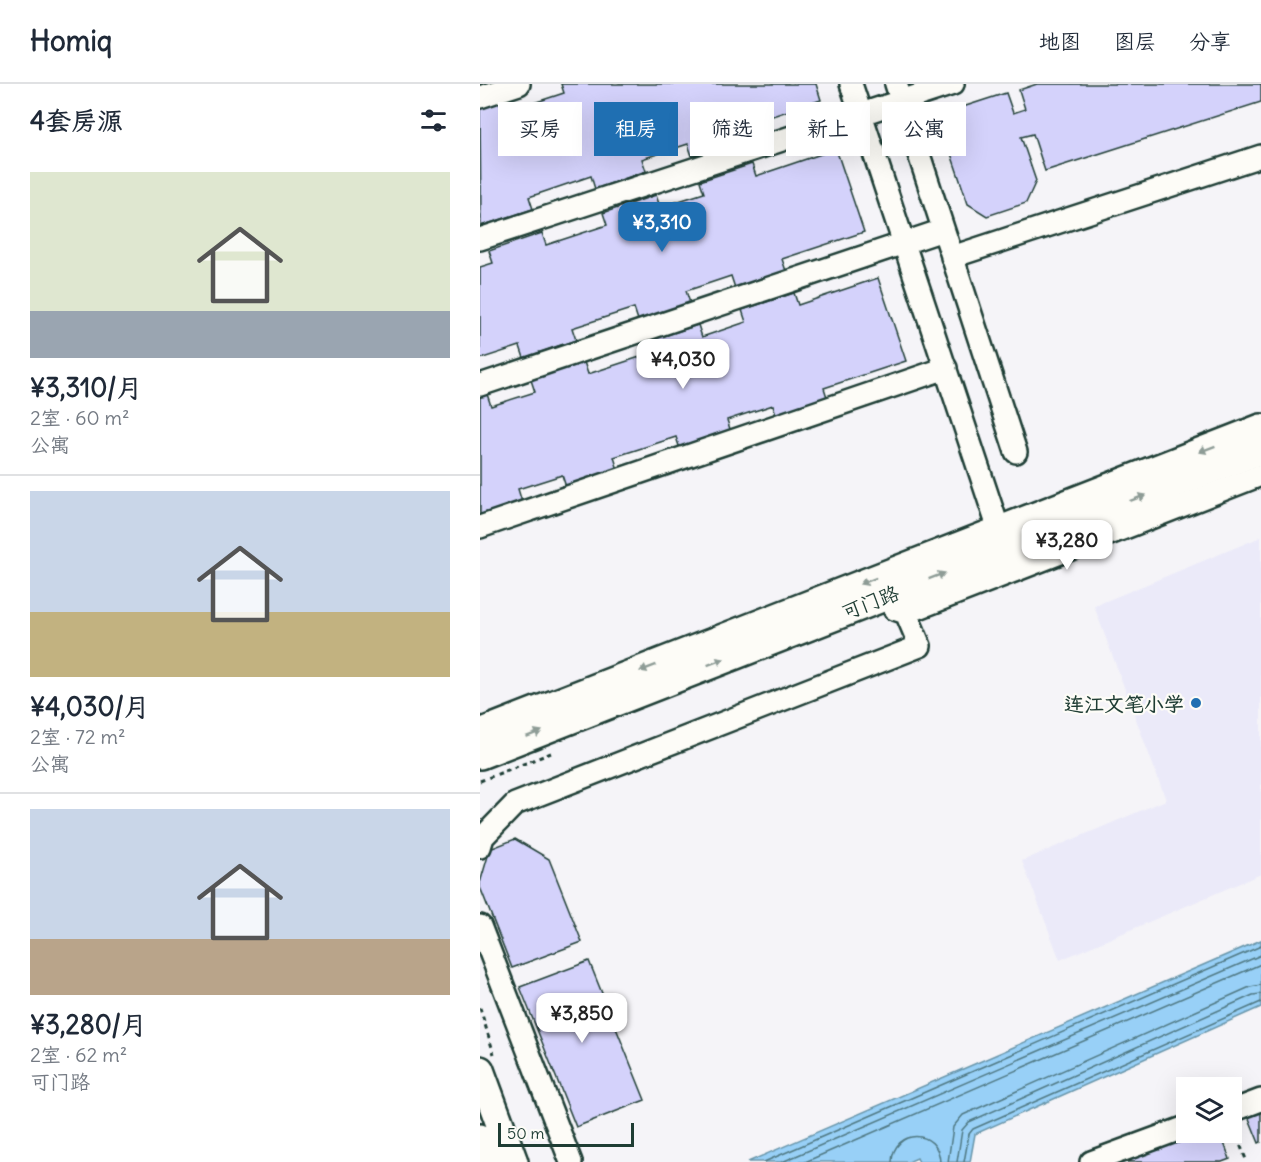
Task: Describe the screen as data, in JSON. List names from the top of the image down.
{
  "streets": {
    "main road": ["可门路"]
  },
  "places": ["连江文笔小学"],
  "scale_bar": "50 m",
  "page": {
    "header": "Homiq",
    "nav": ["地图", "图层", "分享"],
    "heading": "4套房源",
    "chip": [
      "买房",
      "租房",
      "筛选",
      "新上",
      "公寓"
    ],
    "list": [
      {
        "name": "¥3,310/月",
        "note": "2室 · 60 m² · 公寓"
      },
      {
        "name": "¥4,030/月",
        "note": "2室 · 72 m² · 公寓"
      },
      {
        "name": "¥3,280/月",
        "note": "2室 · 62 m² · 可门路"
      }
    ],
    "price": [
      "¥3,310",
      "¥4,030",
      "¥3,280",
      "¥3,850"
    ],
    "scale": "50 m"
  }
}
